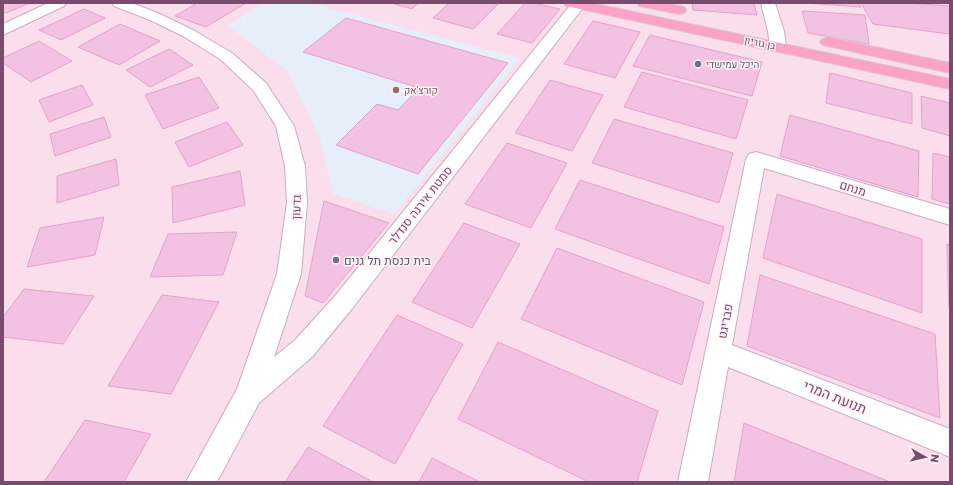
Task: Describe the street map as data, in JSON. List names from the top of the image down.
{
  "streets": {
    "main road": ["בן גוריון"],
    "street": [
      "מנחם",
      "סמטת אירנה סנדלר",
      "גדעון",
      "פבריגט",
      "תנועת המרי"
    ]
  },
  "crossings": [
    ["בן גוריון", "סמטת אירנה סנדלר"],
    ["מנחם", "פבריגט"],
    ["סמטת אירנה סנדלר", "גדעון"],
    ["פבריגט", "תנועת המרי"]
  ],
  "places": ["היכל עמישדי", "קורצ'אק", "בית כנסת תל גנים"],
  "north": "right"
}
